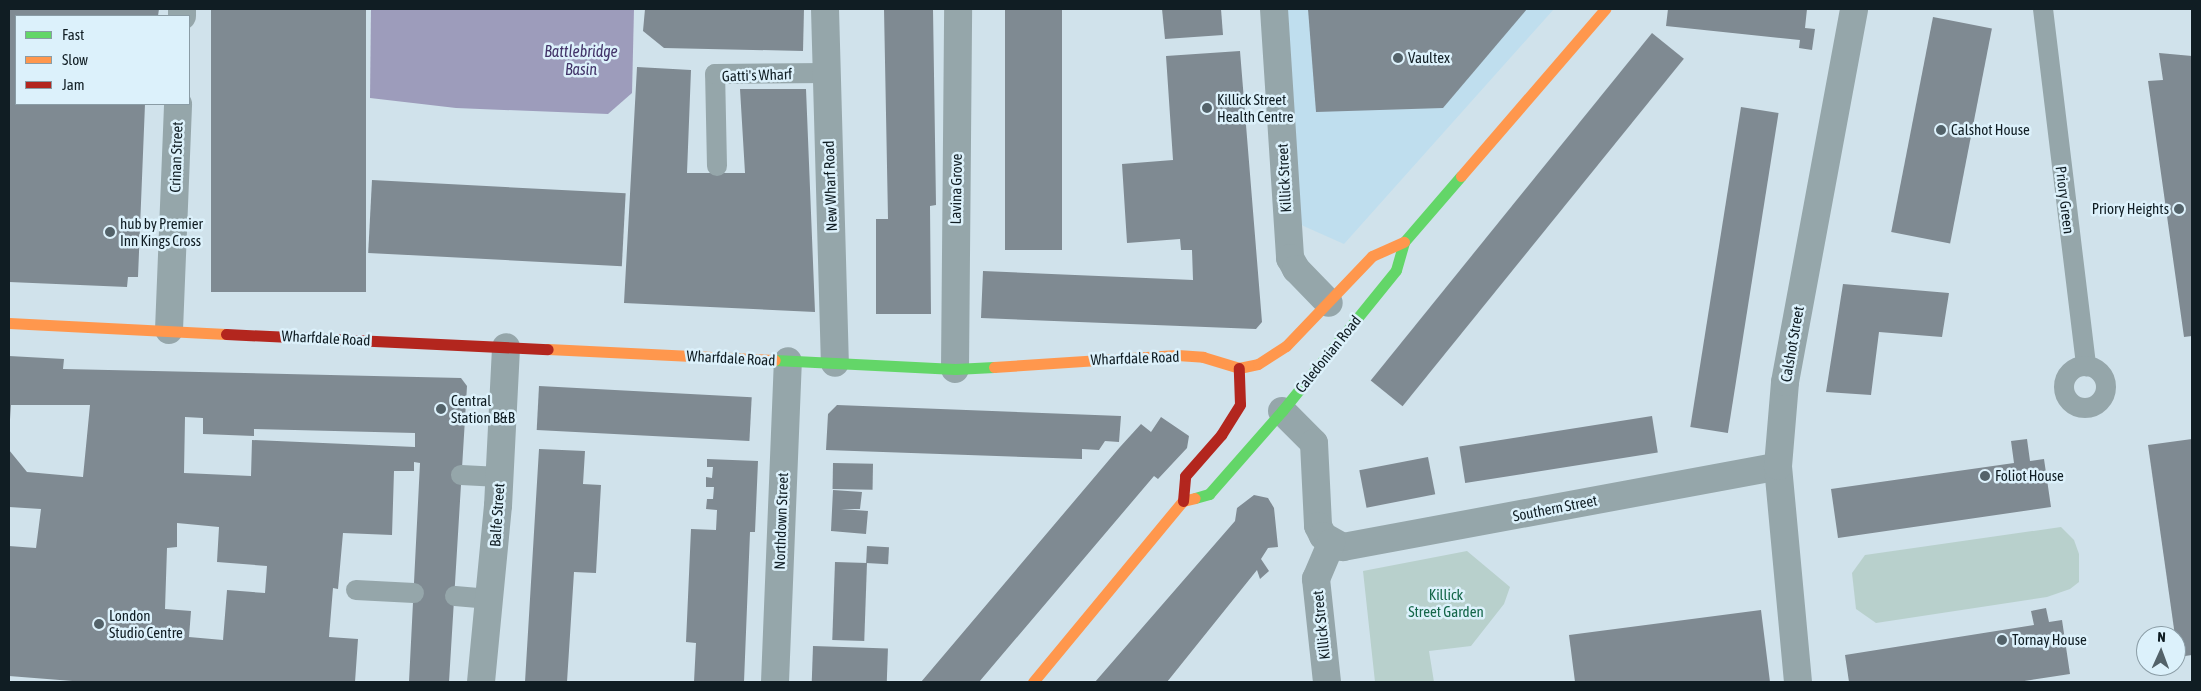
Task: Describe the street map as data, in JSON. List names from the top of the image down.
{
  "streets": {
    "main road": ["Wharfdale Road", "Caledonian Road"],
    "street": [
      "Crinan Street",
      "Killick Street",
      "New Wharf Road",
      "Lavina Grove",
      "Calshot Street",
      "Southern Street",
      "Balfe Street",
      "Northdown Street"
    ],
    "lane": ["Gatti's Wharf", "Priory Green"]
  },
  "crossings": [
    ["Gatti's Wharf", "New Wharf Road"],
    ["Crinan Street", "Wharfdale Road"],
    ["Killick Street", "Southern Street"],
    ["New Wharf Road", "Wharfdale Road"],
    ["Lavina Grove", "Wharfdale Road"],
    ["Wharfdale Road", "Balfe Street"],
    ["Wharfdale Road", "Northdown Street"],
    ["Calshot Street", "Southern Street"]
  ],
  "water": ["Battlebridge Basin"],
  "parks": ["Killick Street Garden"],
  "places": [
    "Vaultex",
    "Killick Street Health Centre",
    "Calshot House",
    "Priory Heights",
    "hub by Premier Inn Kings Cross",
    "Central Station B&B",
    "Foliot House",
    "London Studio Centre",
    "Tornay House"
  ],
  "legend": ["Fast", "Slow", "Jam"],
  "north": "top"
}
